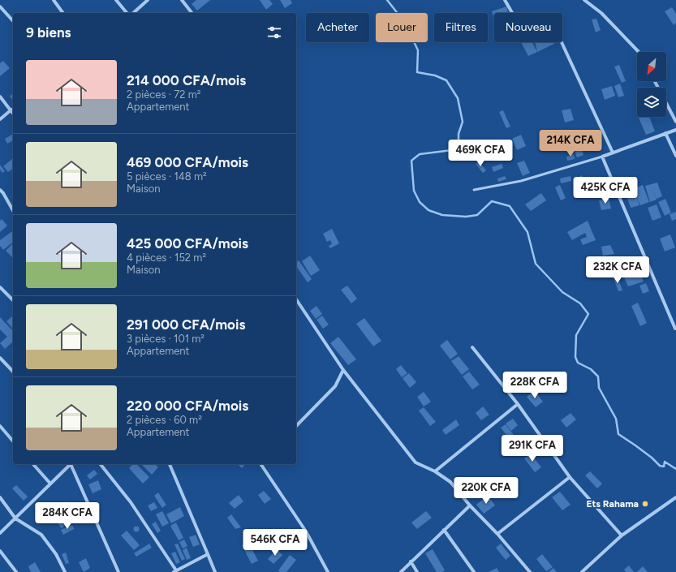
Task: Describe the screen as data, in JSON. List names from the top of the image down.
{
  "places": ["Ets Rahama"],
  "north": "bottom left",
  "page": {
    "chip": [
      "Acheter",
      "Louer",
      "Filtres",
      "Nouveau"
    ],
    "heading": "9 biens",
    "list": [
      {
        "name": "214 000 CFA/mois",
        "note": "2 pièces · 72 m² · Appartement"
      },
      {
        "name": "469 000 CFA/mois",
        "note": "5 pièces · 148 m² · Maison"
      },
      {
        "name": "425 000 CFA/mois",
        "note": "4 pièces · 152 m² · Maison"
      },
      {
        "name": "291 000 CFA/mois",
        "note": "3 pièces · 101 m² · Appartement"
      },
      {
        "name": "220 000 CFA/mois",
        "note": "2 pièces · 60 m² · Appartement"
      }
    ],
    "price": [
      "214K CFA",
      "469K CFA",
      "425K CFA",
      "232K CFA",
      "228K CFA",
      "291K CFA",
      "220K CFA",
      "284K CFA",
      "546K CFA"
    ]
  }
}
